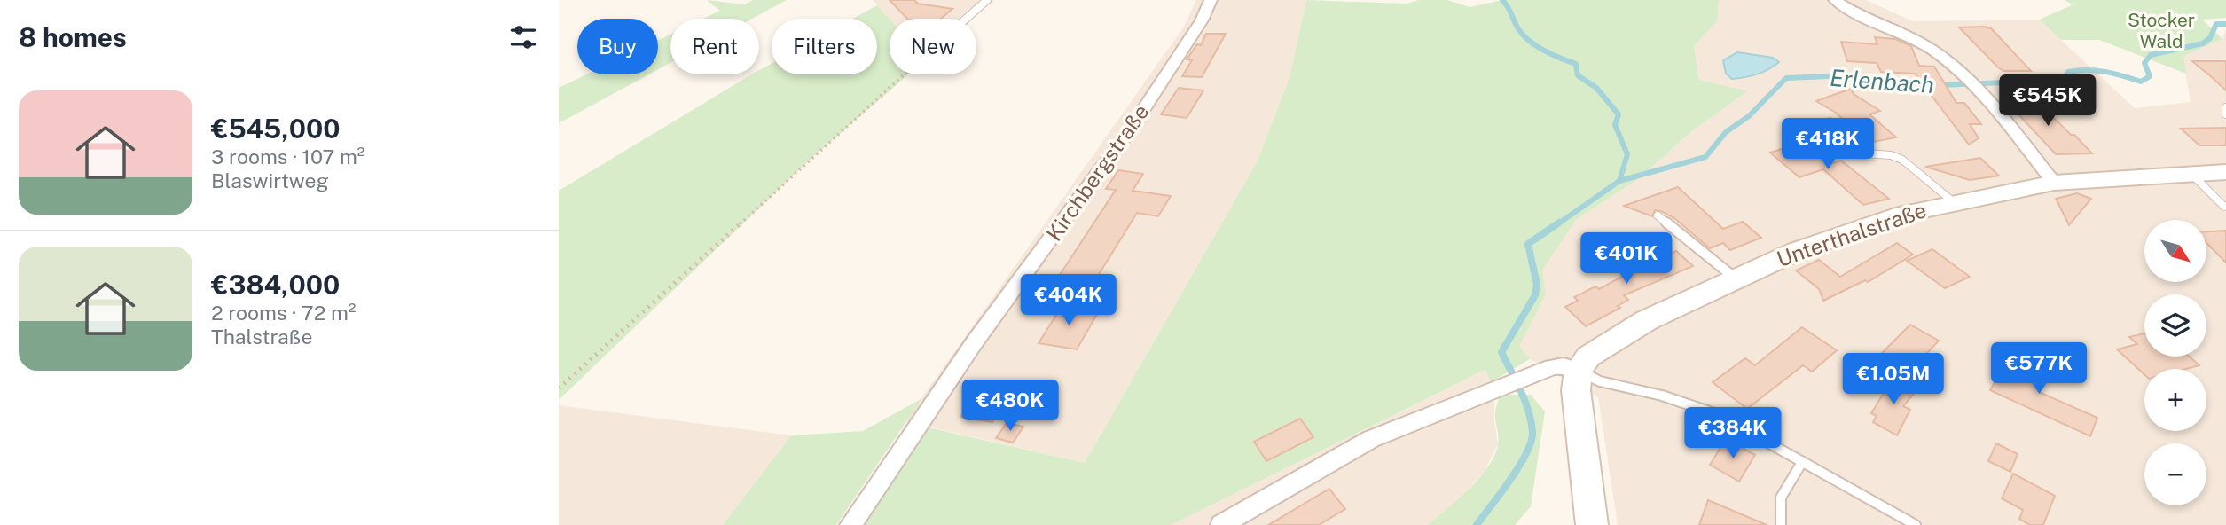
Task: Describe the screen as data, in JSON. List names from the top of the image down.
{
  "streets": {
    "street": ["Kirchbergstraße", "Unterthalstraße"]
  },
  "water": ["Erlenbach"],
  "parks": ["Stocker Wald"],
  "north": "bottom right",
  "page": {
    "heading": "8 homes",
    "chip": [
      "Buy",
      "Rent",
      "Filters",
      "New"
    ],
    "list": [
      {
        "name": "€545,000",
        "note": "3 rooms · 107 m² · Blaswirtweg"
      },
      {
        "name": "€384,000",
        "note": "2 rooms · 72 m² · Thalstraße"
      }
    ],
    "price": [
      "€545K",
      "€418K",
      "€401K",
      "€404K",
      "€577K",
      "€1.05M",
      "€480K",
      "€384K"
    ],
    "map_buttons": ["+", "−"]
  }
}
